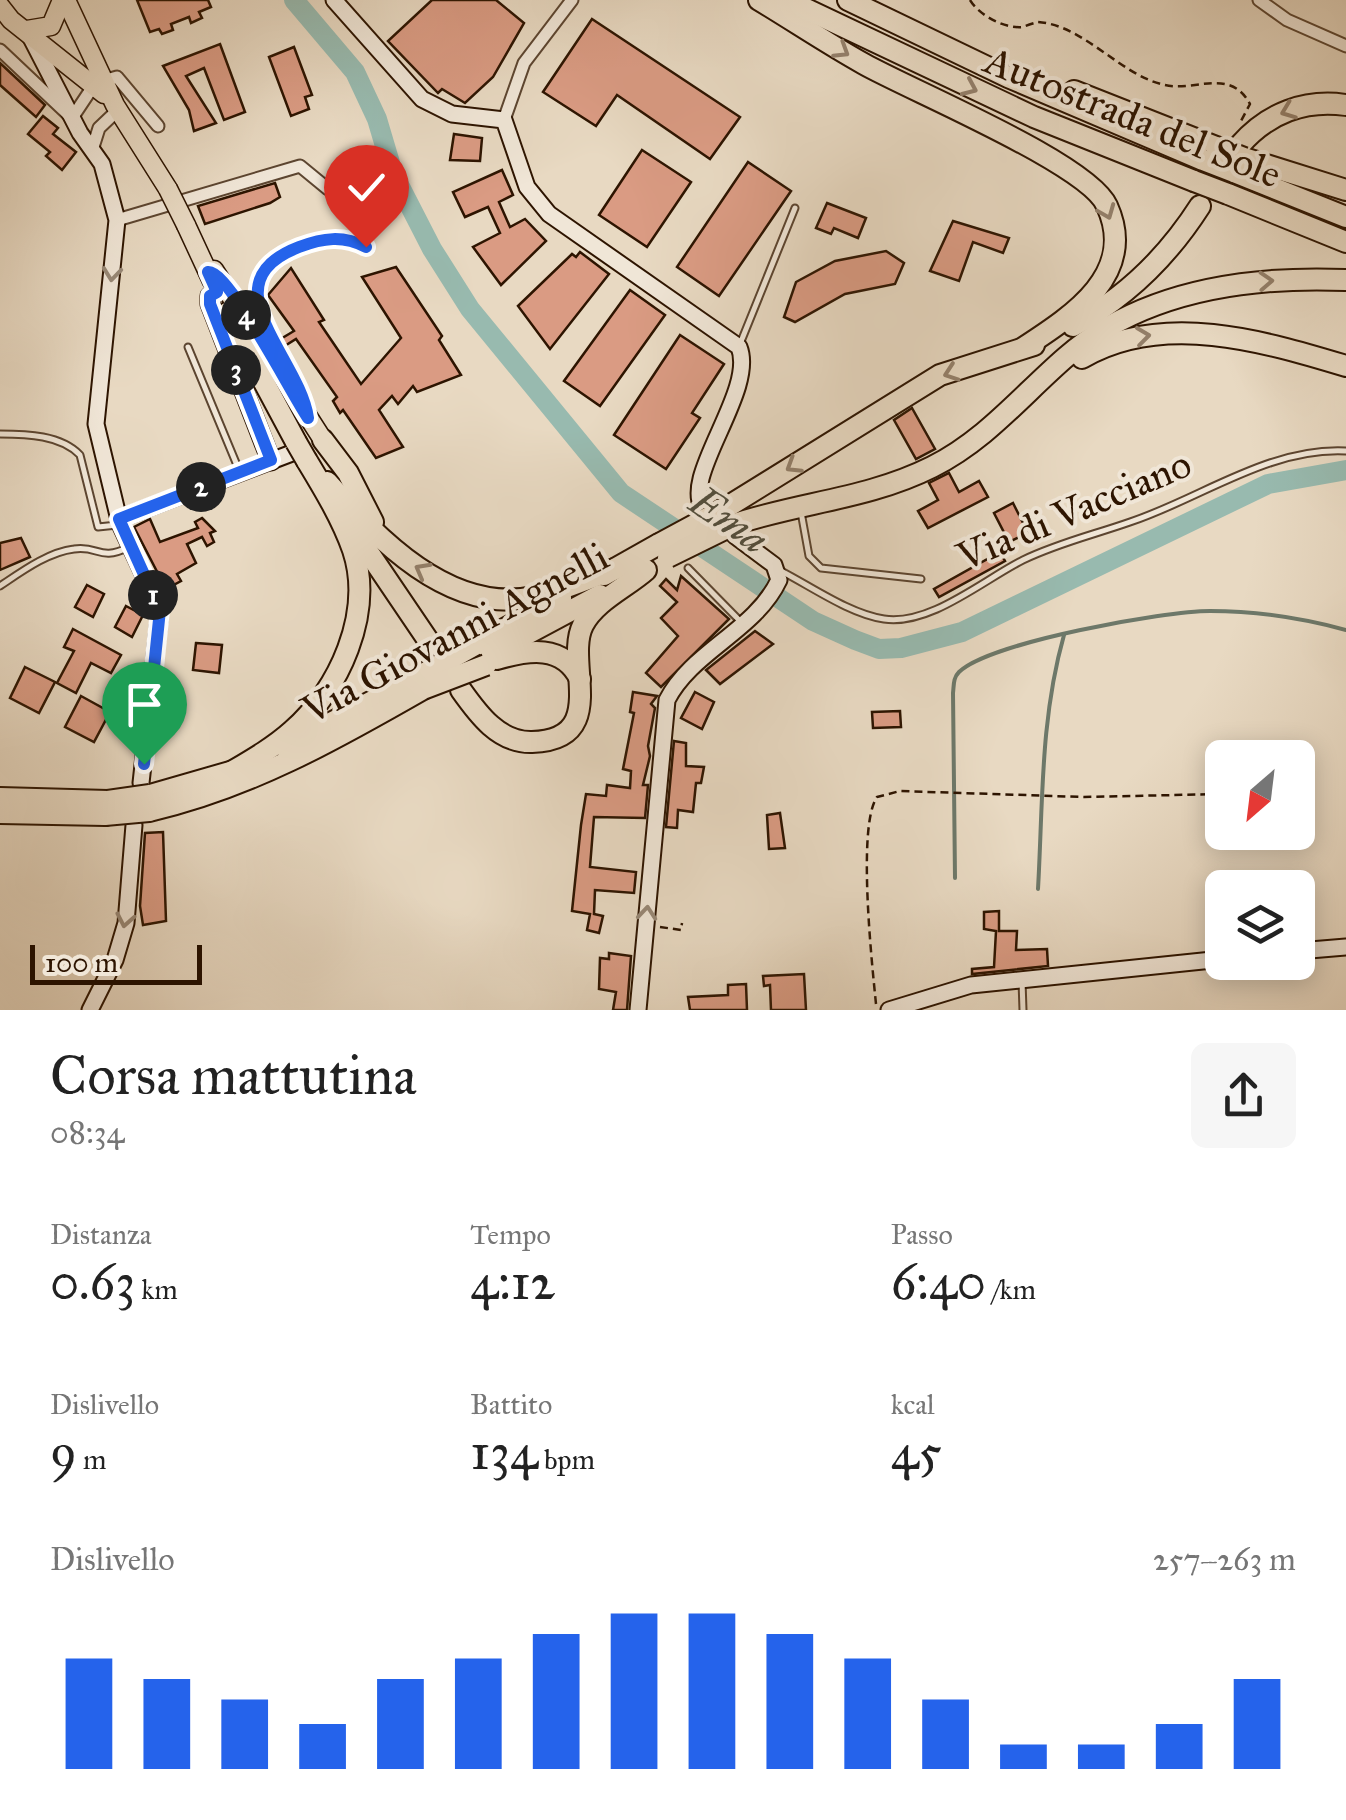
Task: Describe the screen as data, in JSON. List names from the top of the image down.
{
  "streets": {
    "highway": ["Autostrada del Sole", "Via Giovanni Agnelli"],
    "street": ["Via di Vacciano"]
  },
  "crossings": [
    ["Via di Vacciano", "Via Giovanni Agnelli"]
  ],
  "water": ["Ema"],
  "scale_bar": "100 m",
  "north": "bottom left",
  "page": {
    "pins": [
      "4",
      "3",
      "2",
      "1"
    ],
    "scale": "100 m",
    "heading": ["Corsa mattutina", "08:34"],
    "stats": [
      ["Distanza", "0.63 km"],
      ["Tempo", "4:12"],
      ["Passo", "6:40 /km"],
      ["Dislivello", "9 m"],
      ["Battito", "134 bpm"],
      ["kcal", "45"]
    ],
    "chart": ["Dislivello", "257–263 m"]
  }
}
